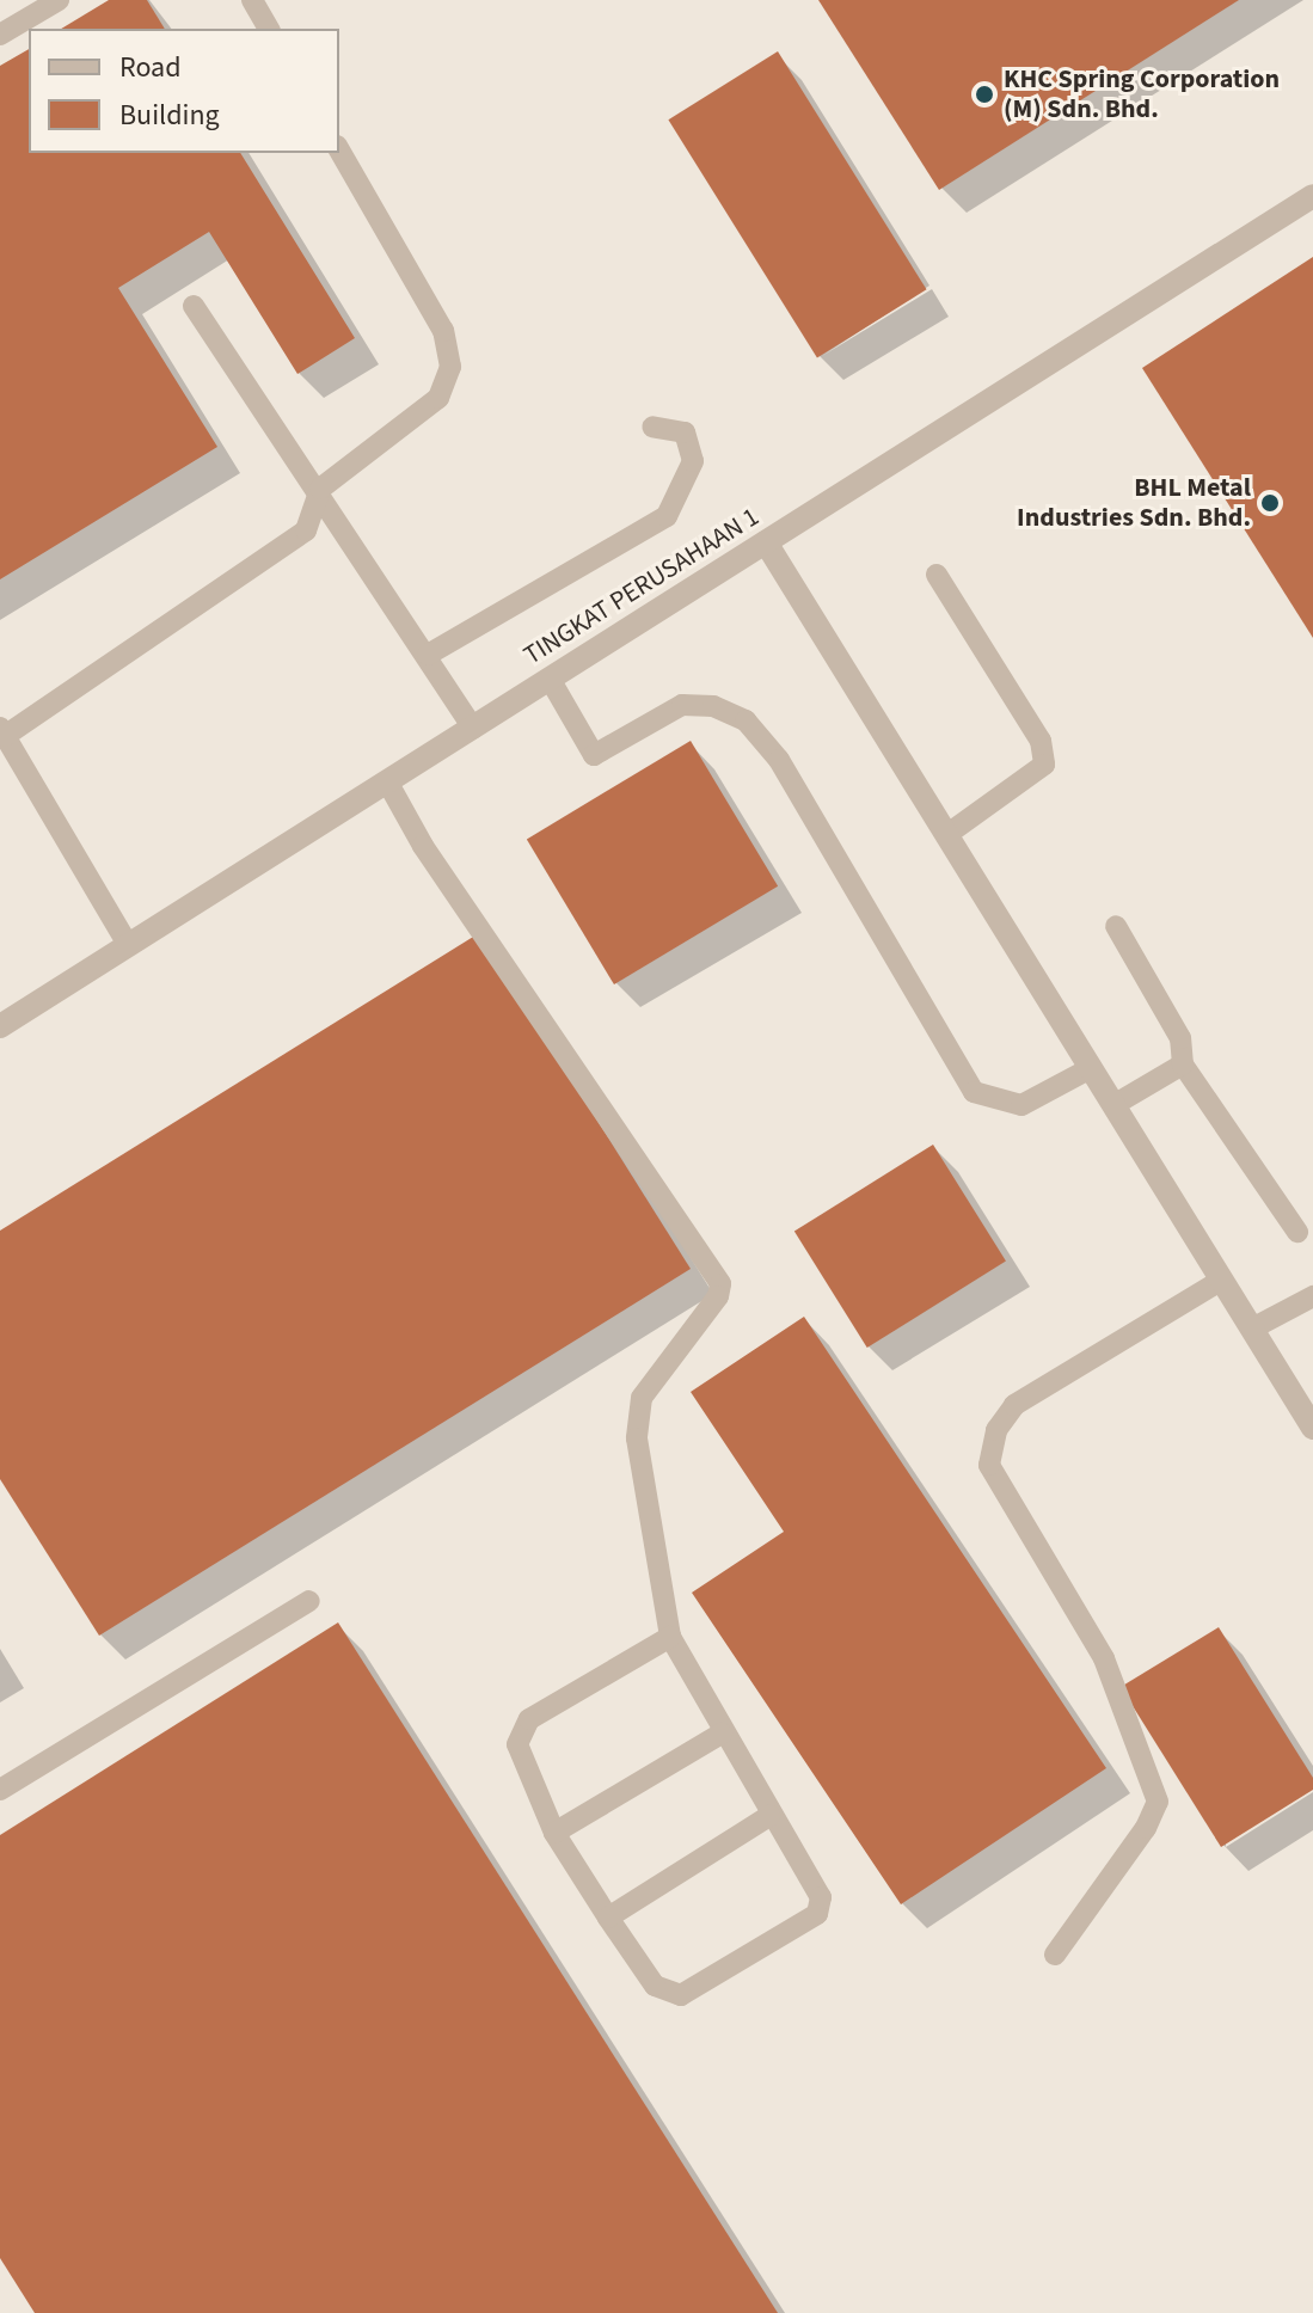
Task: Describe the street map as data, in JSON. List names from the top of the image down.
{
  "streets": {
    "street": ["TINGKAT PERUSAHAAN 1"]
  },
  "places": ["KHC Spring Corporation (M) Sdn. Bhd.", "BHL Metal Industries Sdn. Bhd."],
  "legend": ["Road", "Building"]
}
